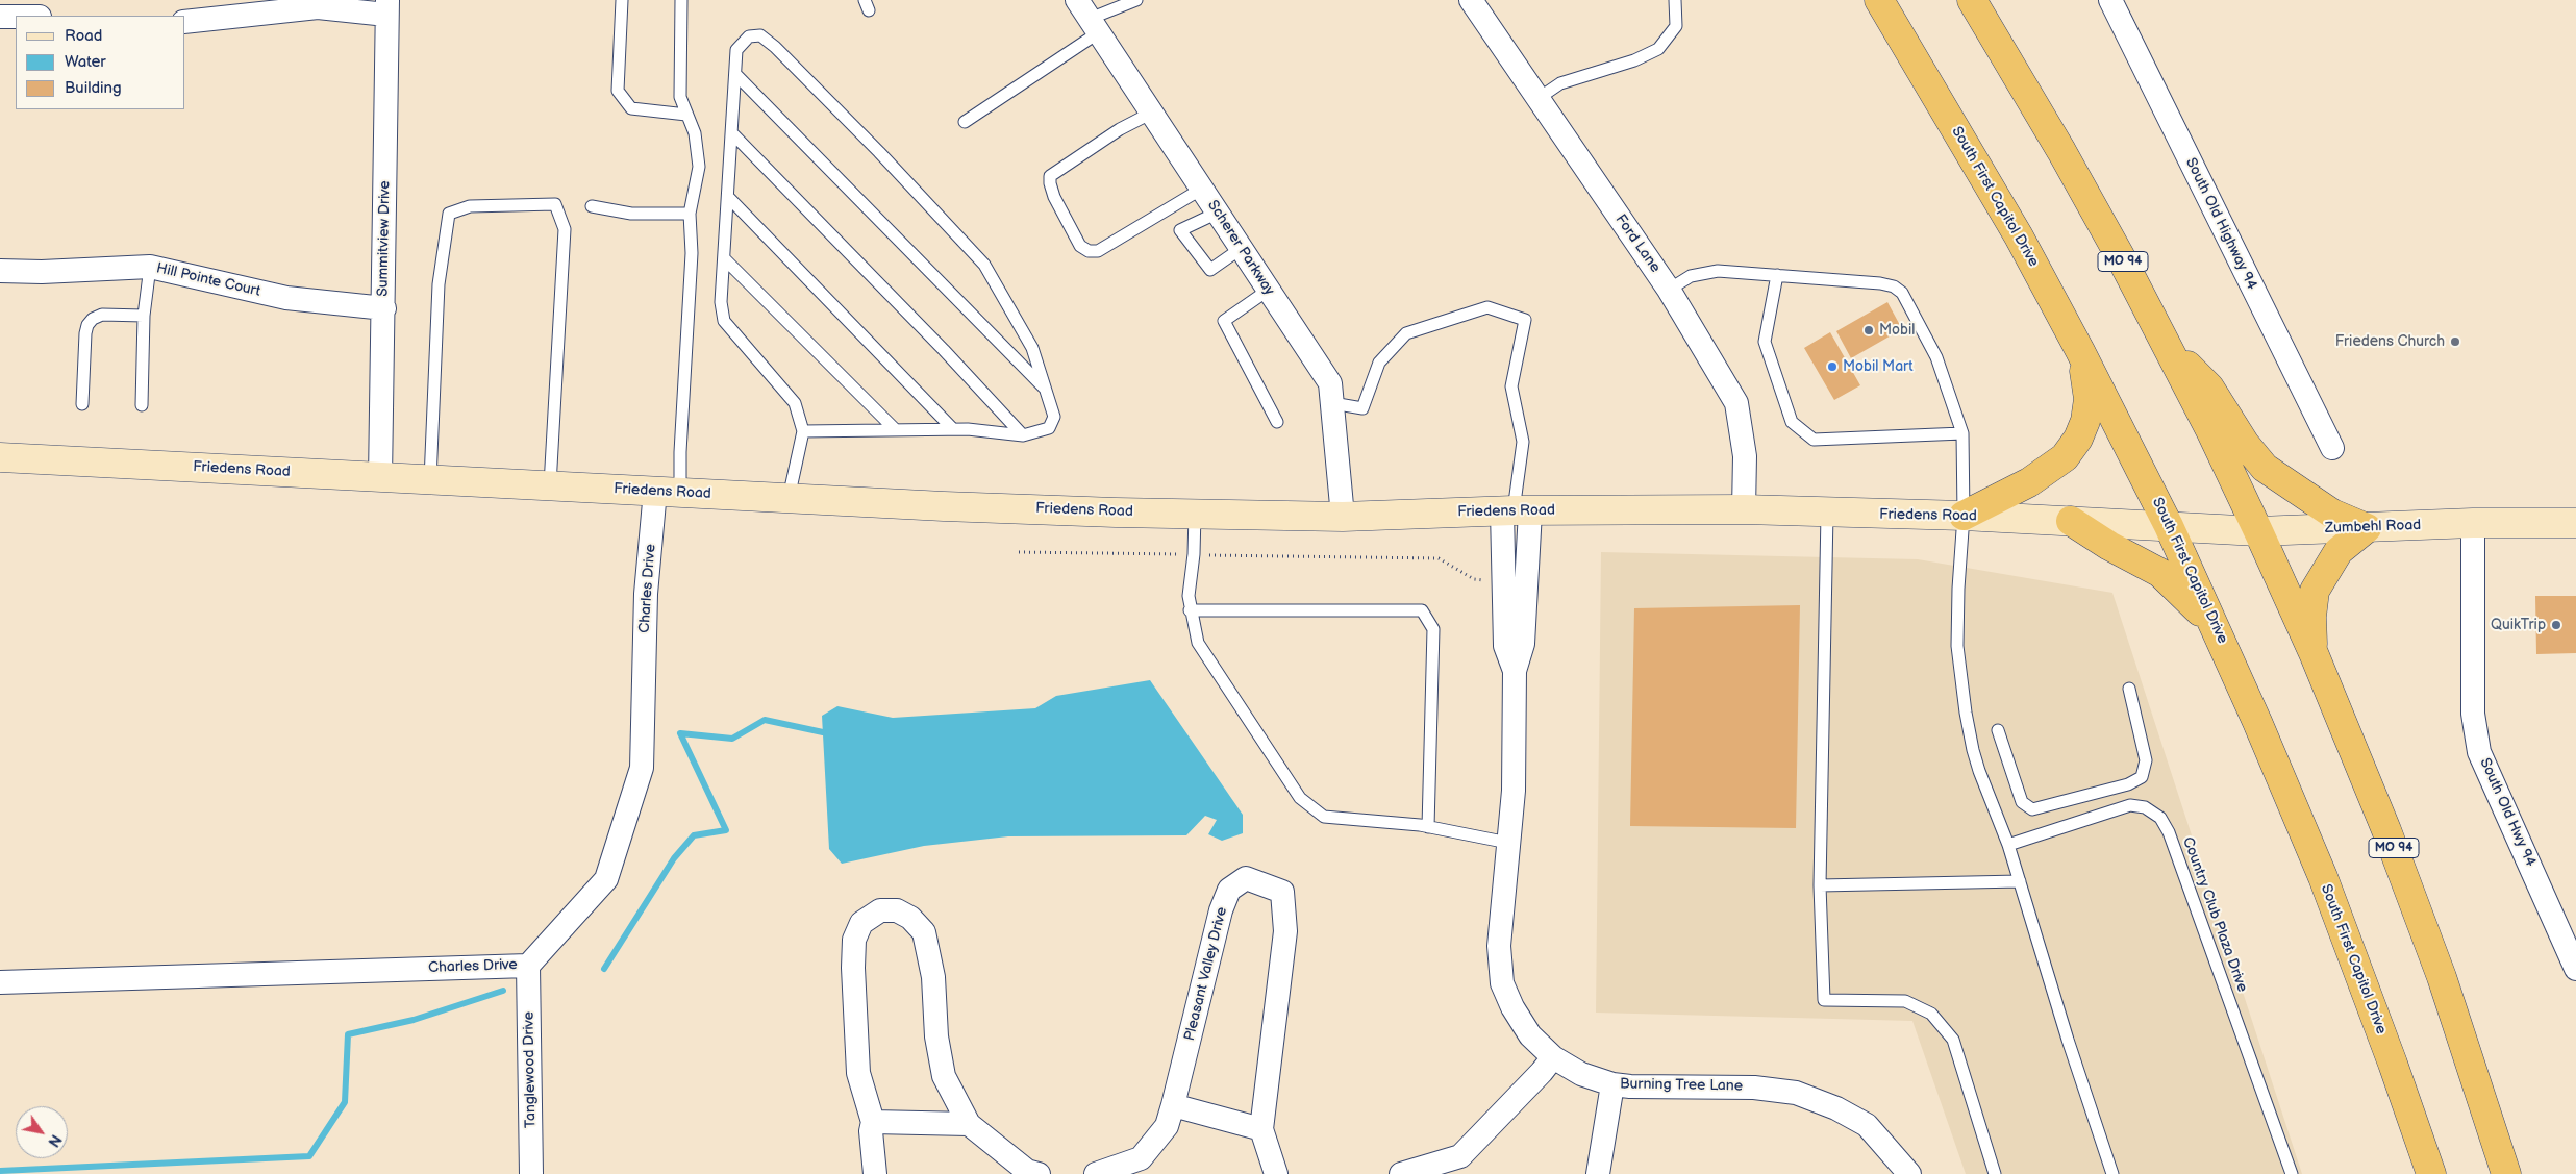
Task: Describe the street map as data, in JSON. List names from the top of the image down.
{
  "streets": {
    "highway": ["South First Capitol Drive", "MO 94"],
    "main road": ["Friedens Road", "Zumbehl Road"],
    "street": [
      "South Old Highway 94",
      "Summitview Drive",
      "Ford Lane",
      "Scherer Parkway",
      "Hill Pointe Court",
      "Charles Drive",
      "South Old Hwy 94",
      "Pleasant Valley Drive",
      "Tanglewood Drive",
      "Burning Tree Lane"
    ],
    "lane": ["Country Club Plaza Drive"]
  },
  "crossings": [
    ["South First Capitol Drive", "Friedens Road"],
    ["South First Capitol Drive", "Zumbehl Road"],
    ["Summitview Drive", "Hill Pointe Court"],
    ["Summitview Drive", "Friedens Road"],
    ["Ford Lane", "Friedens Road"],
    ["Scherer Parkway", "Friedens Road"],
    ["MO 94", "Zumbehl Road"],
    ["Friedens Road", "Zumbehl Road"],
    ["Friedens Road", "Charles Drive"],
    ["Friedens Road", "Burning Tree Lane"],
    ["Zumbehl Road", "South Old Hwy 94"],
    ["Charles Drive", "Tanglewood Drive"]
  ],
  "places": [
    "Mobil",
    "Friedens Church",
    "Mobil Mart",
    "QuikTrip"
  ],
  "legend": ["Road", "Water", "Building"],
  "north": "bottom right"
}
